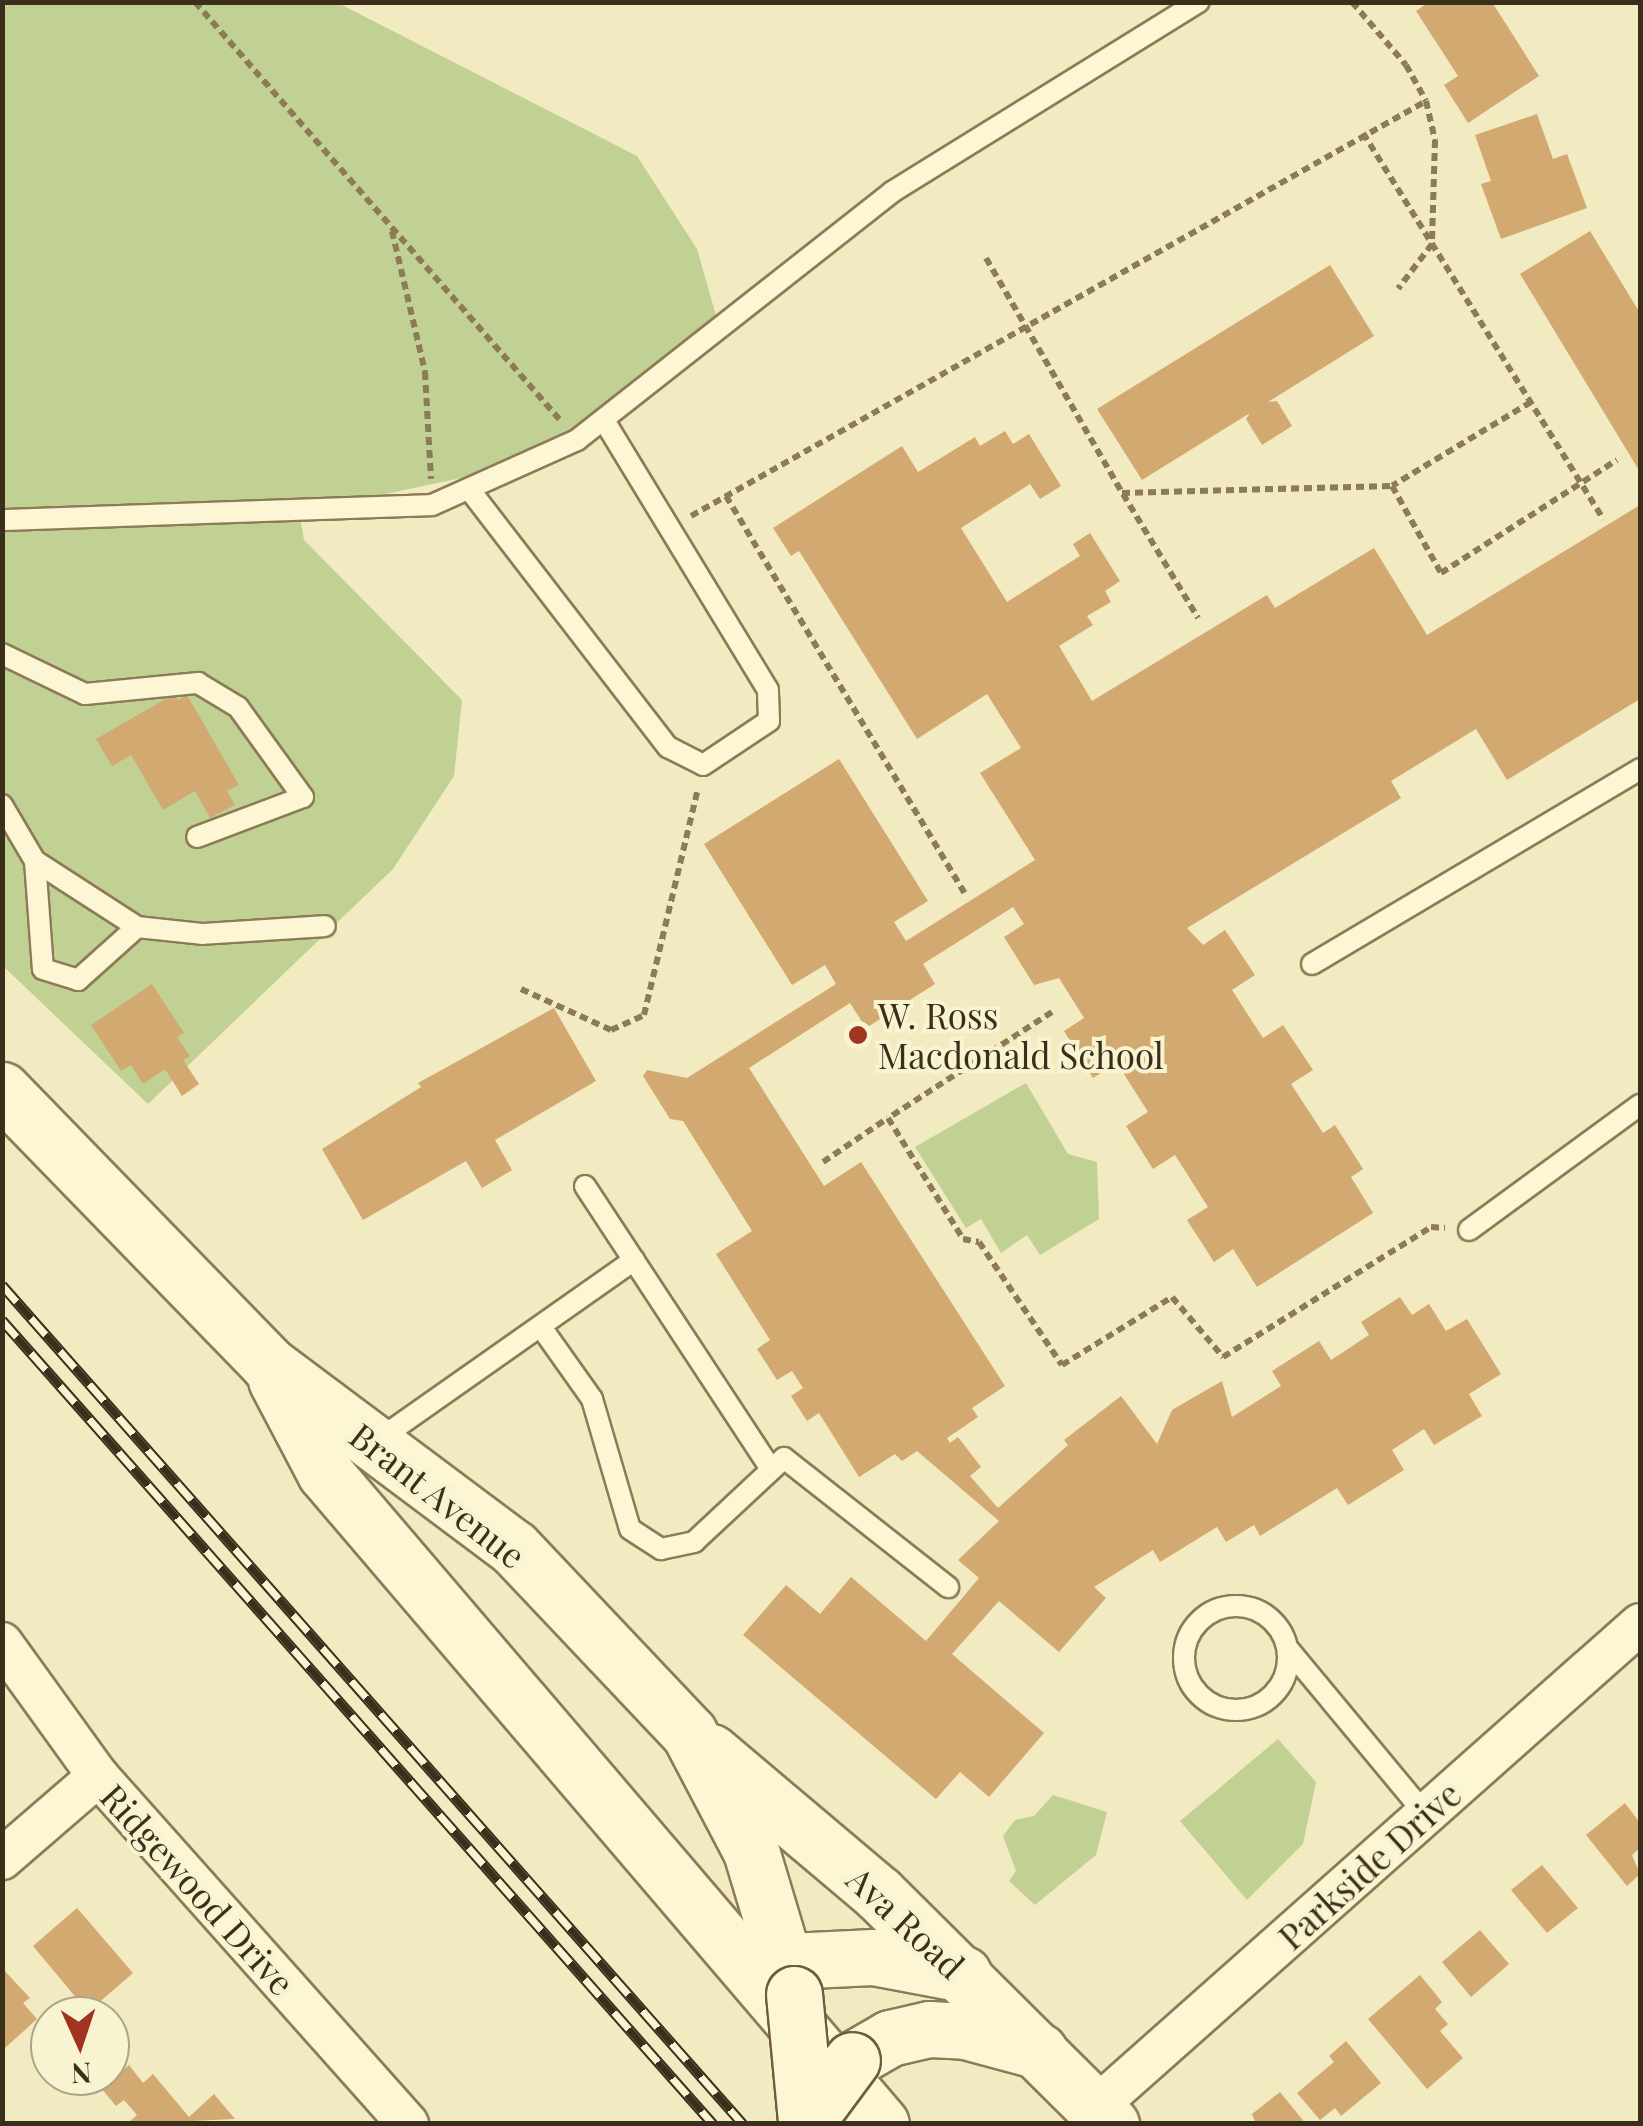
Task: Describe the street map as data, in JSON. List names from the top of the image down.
{
  "streets": {
    "main road": ["Brant Avenue", "Ava Road"],
    "street": ["Parkside Drive", "Ridgewood Drive"]
  },
  "crossings": [
    ["Brant Avenue", "Ava Road"],
    ["Parkside Drive", "Ava Road"]
  ],
  "places": ["W. Ross Macdonald School"],
  "north": "bottom"
}
